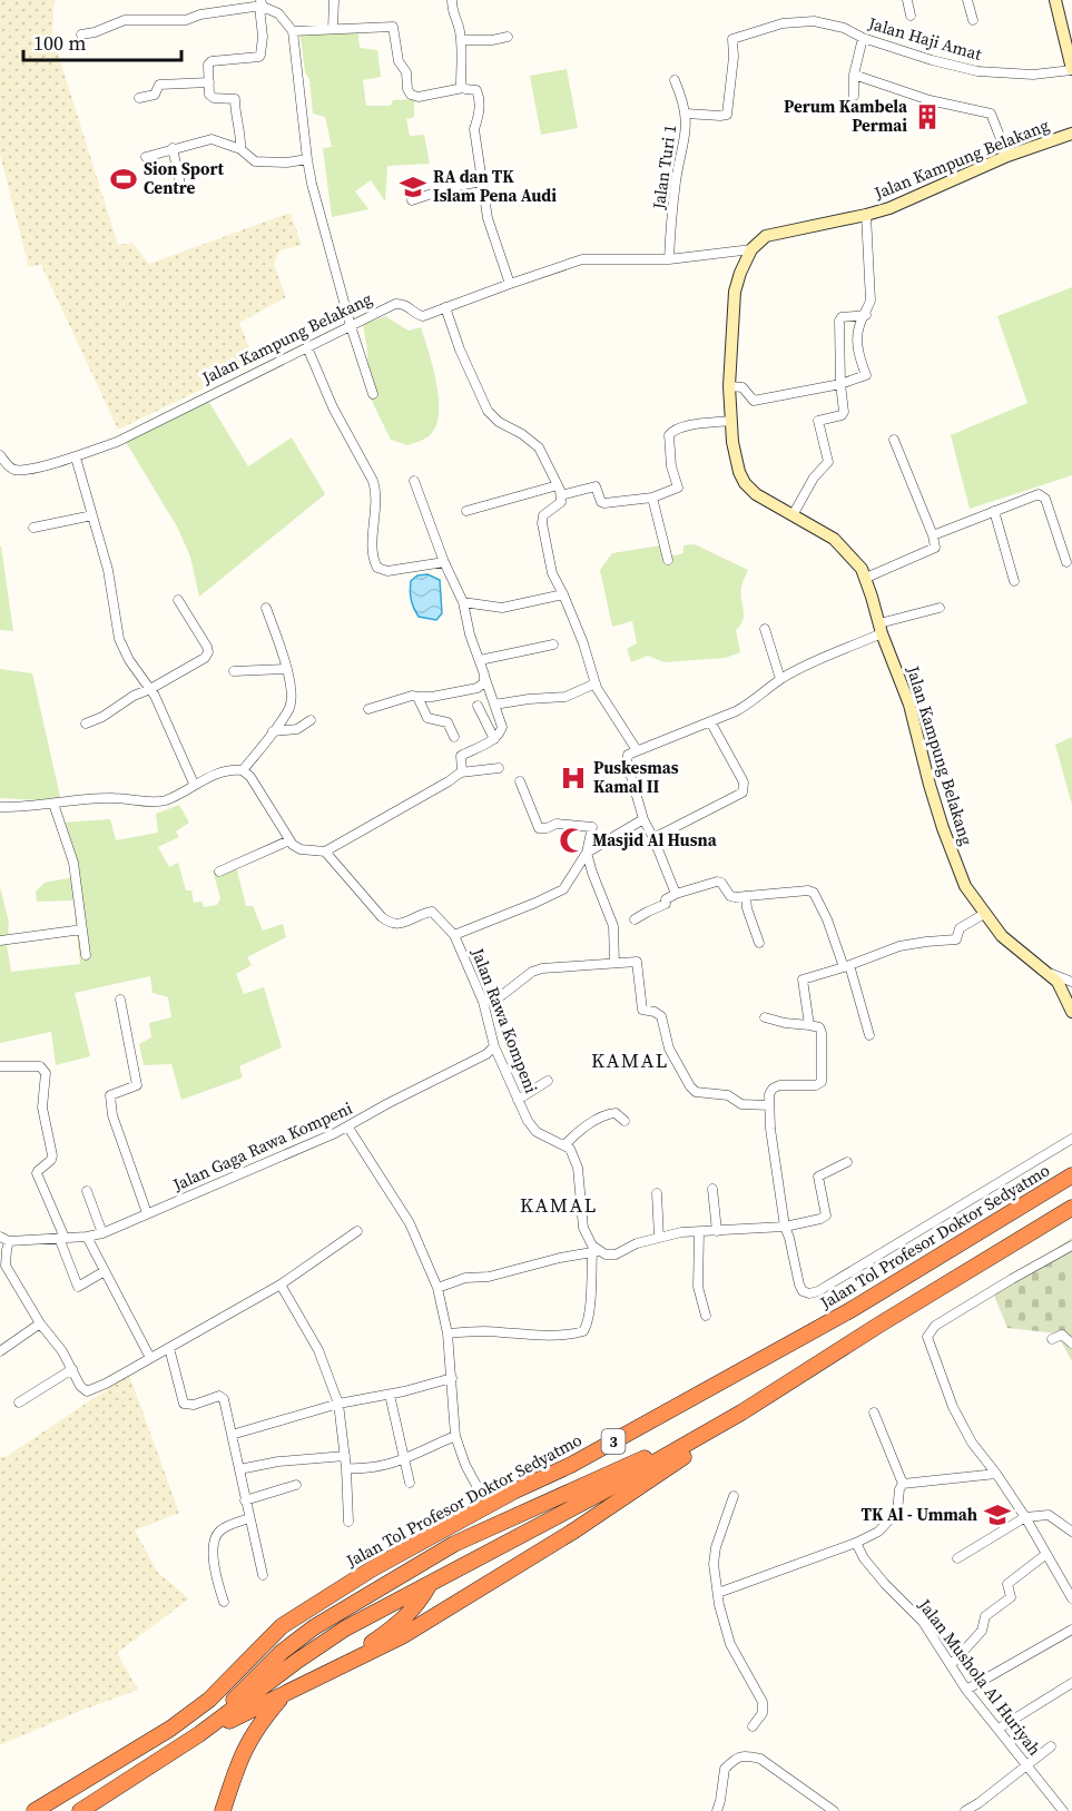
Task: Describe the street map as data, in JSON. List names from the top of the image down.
{
  "streets": {
    "highway": ["Jalan Tol Profesor Doktor Sedyatmo", "3"],
    "street": [
      "Jalan Haji Amat",
      "Jalan Kampung Belakang",
      "Jalan Turi 1",
      "Jalan Rawa Kompeni",
      "Jalan Gaga Rawa Kompeni",
      "Jalan Mushola Al Huriyah"
    ]
  },
  "crossings": [
    ["Jalan Haji Amat", "Jalan Turi 1"],
    ["Jalan Kampung Belakang", "Jalan Turi 1"],
    ["Jalan Rawa Kompeni", "Jalan Gaga Rawa Kompeni"]
  ],
  "districts": ["KAMAL", "KAMAL"],
  "places": {
    "building": ["Perum Kambela Permai"],
    "sports": ["Sion Sport Centre"],
    "school or university": ["RA dan TK Islam Pena Audi", "TK Al - Ummah"],
    "hospital": ["Puskesmas Kamal II"],
    "mosque": ["Masjid Al Husna"]
  },
  "scale_bar": "100 m"
}
